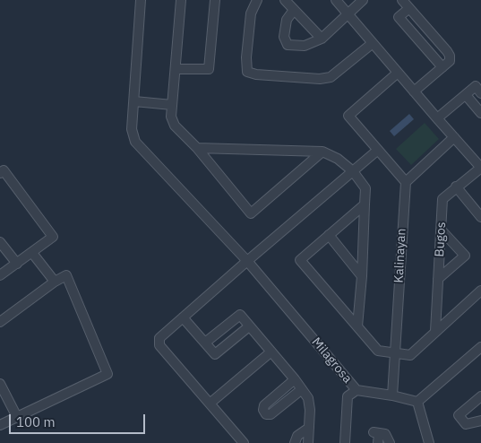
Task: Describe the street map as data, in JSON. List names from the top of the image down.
{
  "streets": {
    "street": ["Bugos", "Kalinayan", "Milagrosa"]
  },
  "crossings": [
    ["Kalinayan", "Milagrosa"]
  ],
  "scale_bar": "100 m"
}
